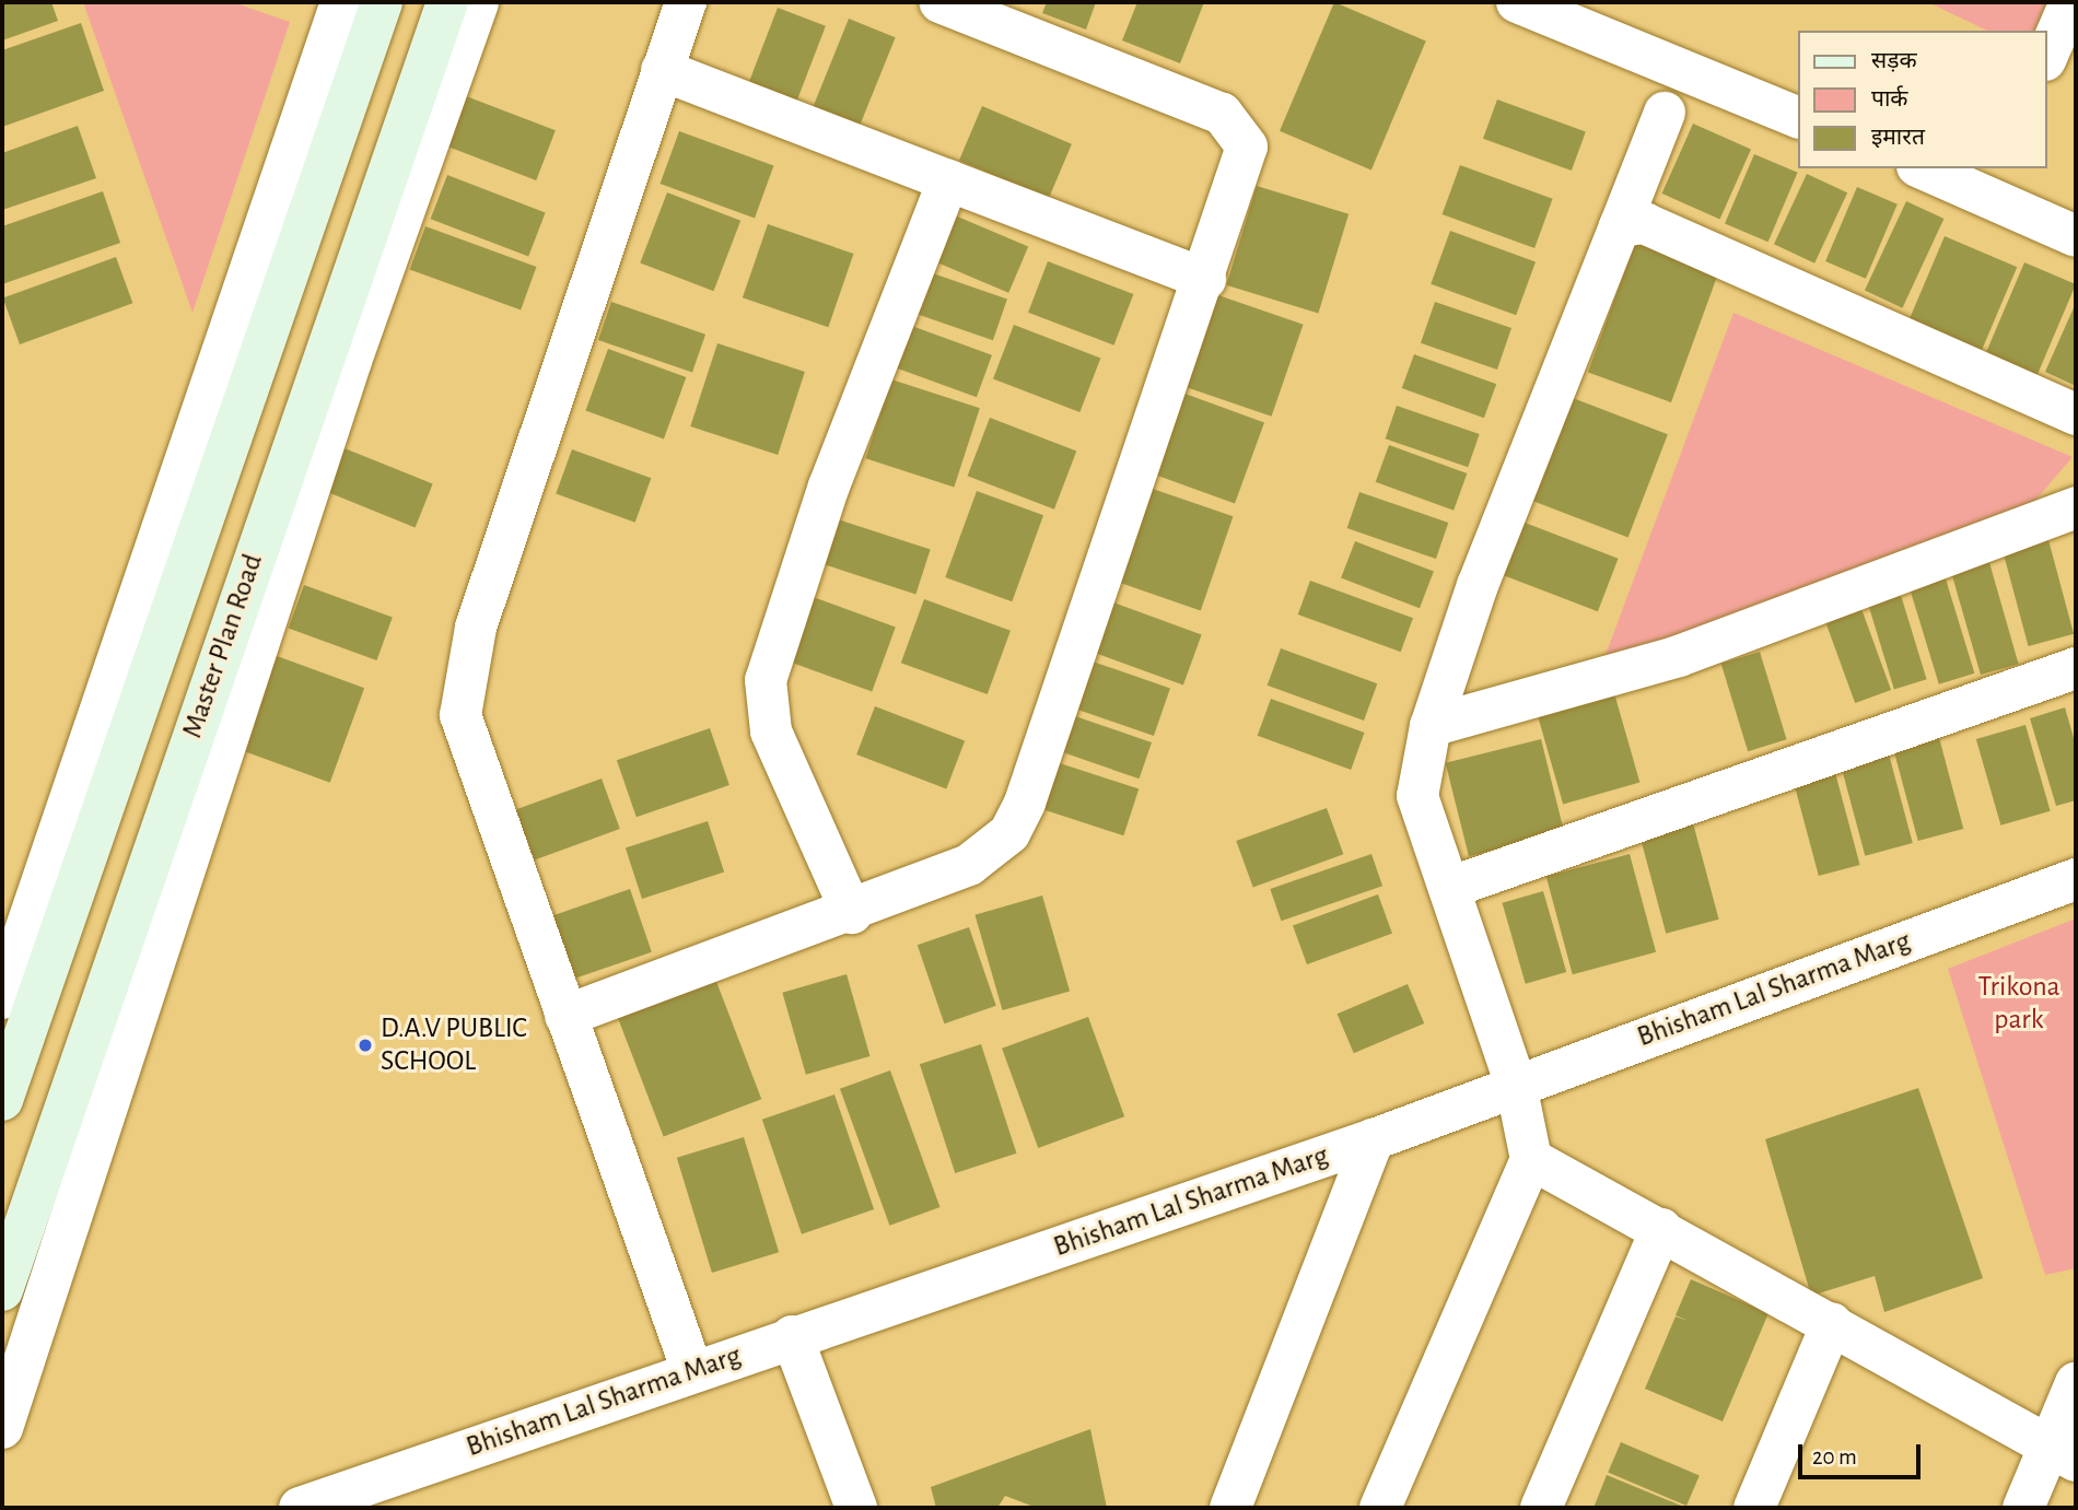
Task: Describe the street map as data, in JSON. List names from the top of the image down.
{
  "streets": {
    "main road": ["Master Plan Road"],
    "street": ["Bhisham Lal Sharma Marg"]
  },
  "parks": ["Trikona park"],
  "places": ["D.A.V PUBLIC SCHOOL"],
  "legend": ["सड़क", "पार्क", "इमारत"],
  "scale_bar": "20 m"
}
